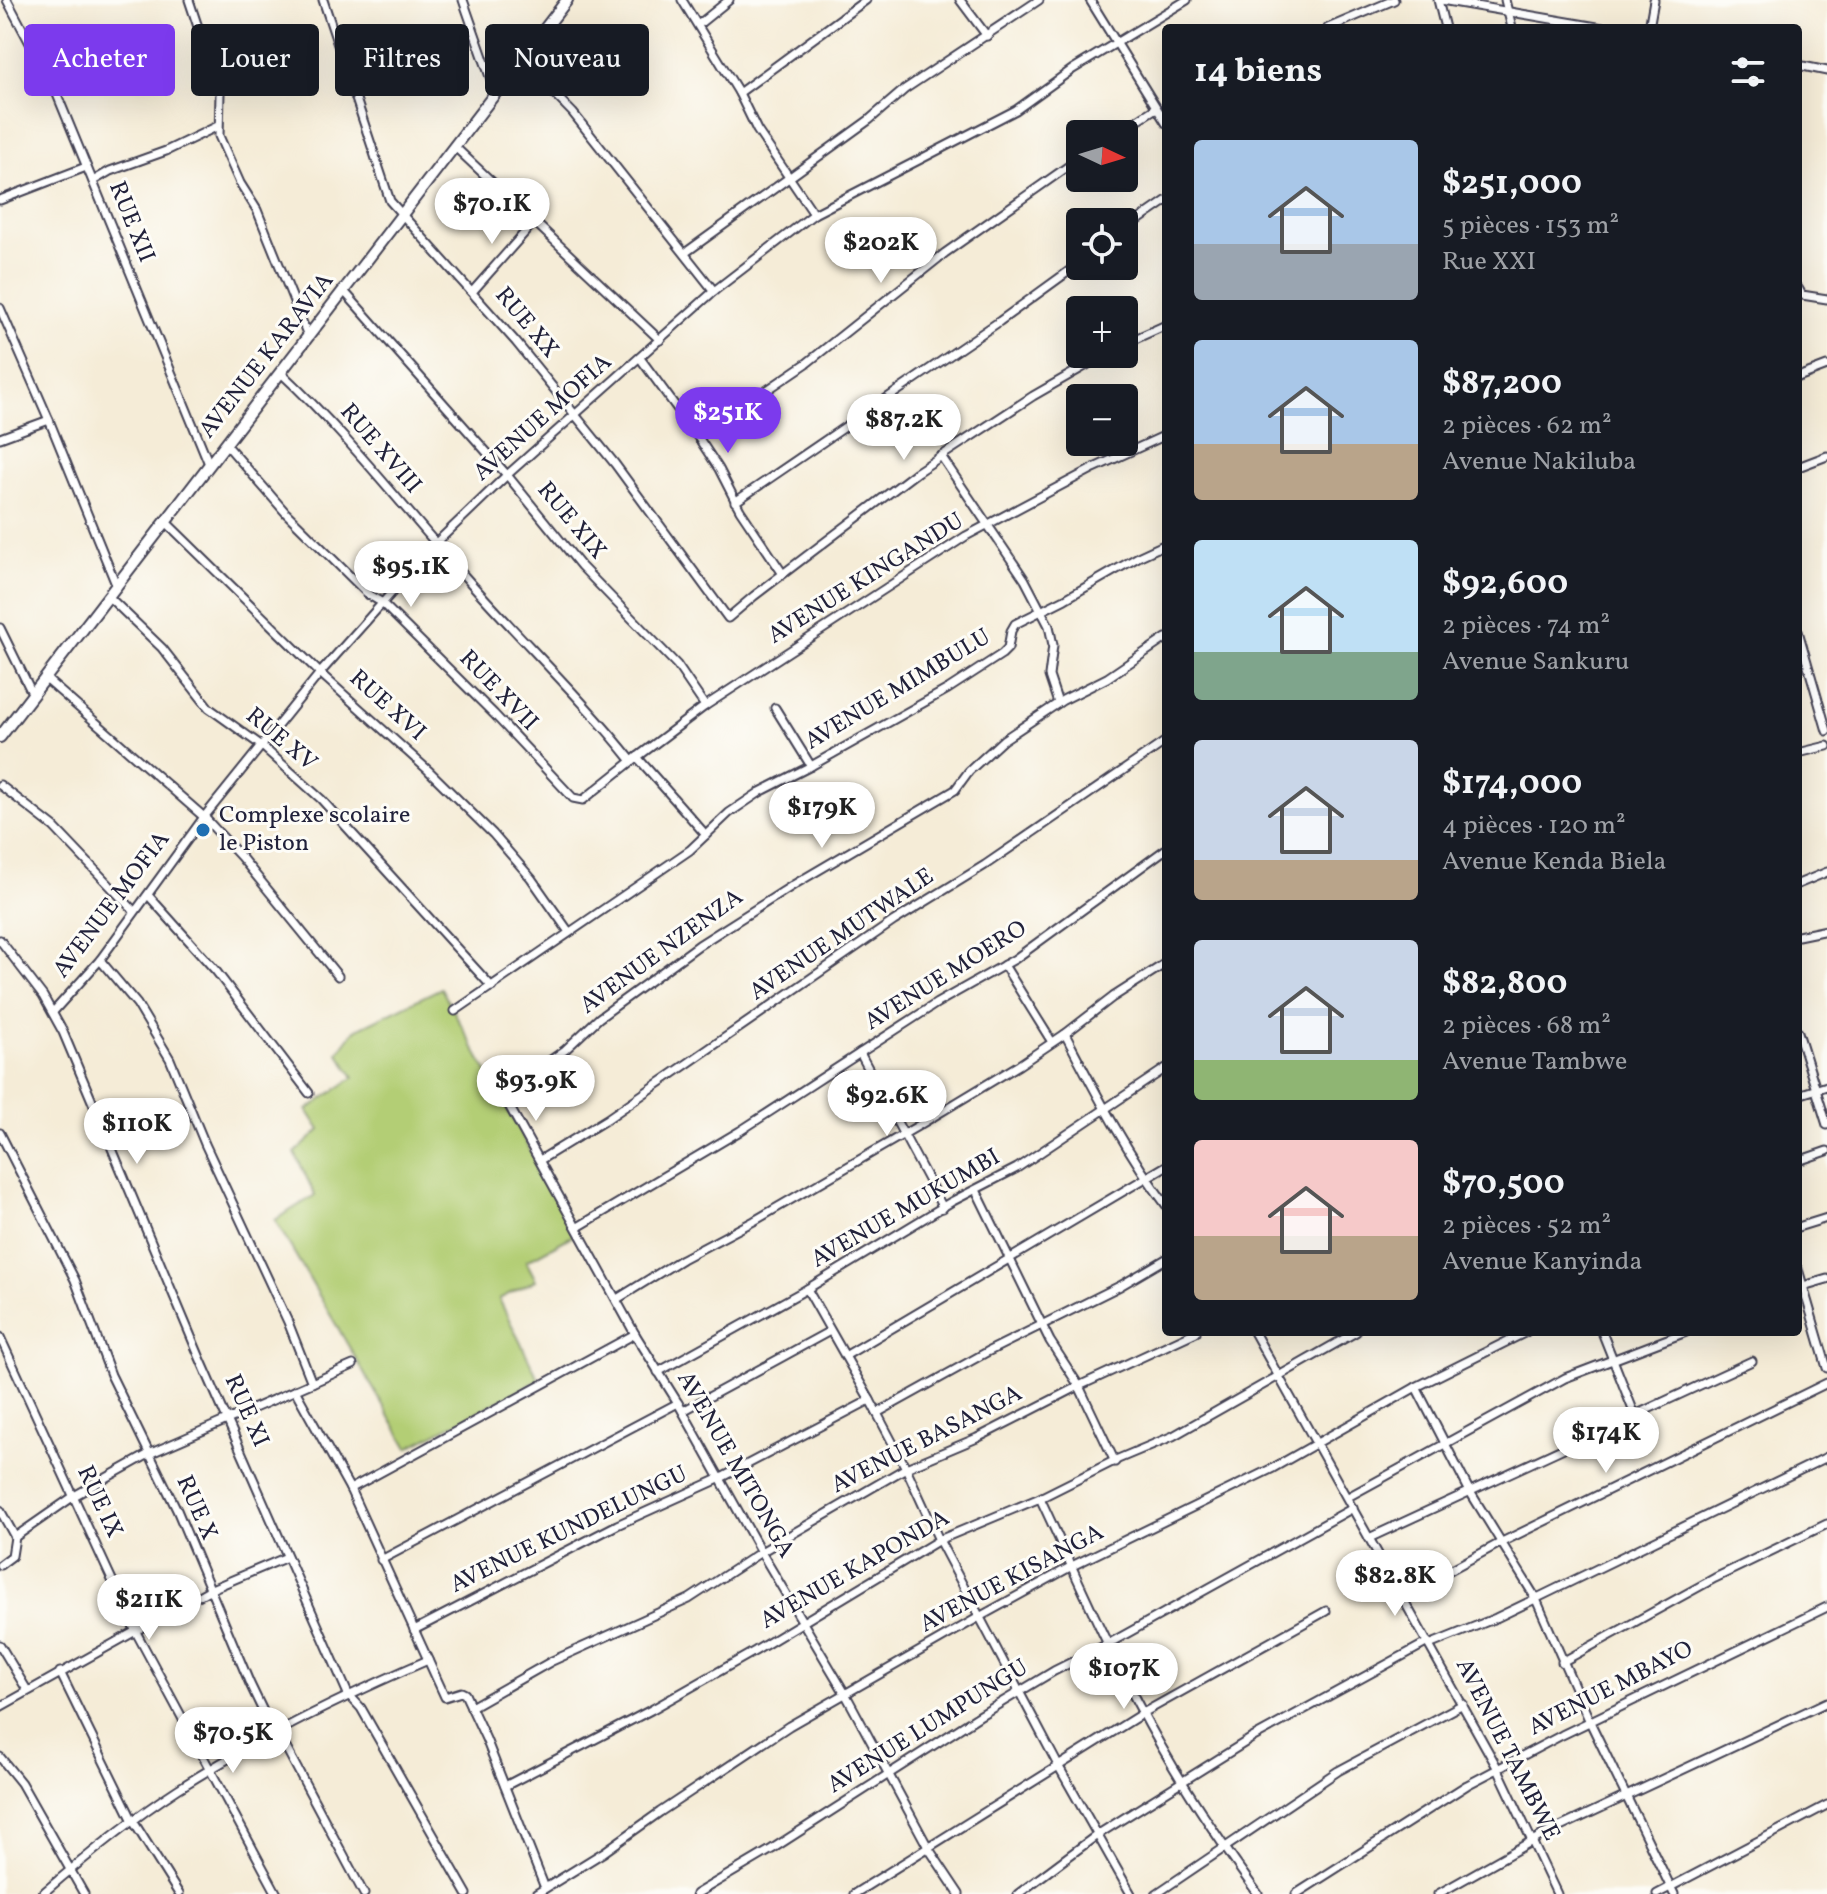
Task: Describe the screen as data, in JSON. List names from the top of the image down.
{
  "streets": {
    "street": [
      "RUE XII",
      "RUE XX",
      "AVENUE KARAVIA",
      "AVENUE MOFIA",
      "RUE XVIII",
      "RUE XIX",
      "AVENUE KINGANDU",
      "AVENUE MIMBULU",
      "RUE XVII",
      "RUE XVI",
      "RUE XV",
      "AVENUE MUTWALE",
      "AVENUE NZENZA",
      "AVENUE MOERO",
      "AVENUE MUKUMBI",
      "RUE XI",
      "AVENUE BASANGA",
      "AVENUE MITONGA",
      "RUE IX",
      "RUE X",
      "AVENUE KUNDELUNGU",
      "AVENUE KAPONDA",
      "AVENUE KISANGA",
      "AVENUE MBAYO",
      "AVENUE LUMPUNGU",
      "AVENUE TAMBWE"
    ]
  },
  "crossings": [
    ["RUE XII", "AVENUE KARAVIA"],
    ["RUE XX", "AVENUE KARAVIA"],
    ["RUE XX", "AVENUE MOFIA"],
    ["AVENUE KARAVIA", "RUE XVIII"],
    ["AVENUE KARAVIA", "RUE XIX"],
    ["AVENUE KARAVIA", "RUE XVII"],
    ["AVENUE KARAVIA", "RUE XVI"],
    ["AVENUE KARAVIA", "RUE XV"],
    ["AVENUE MOFIA", "RUE XVIII"],
    ["AVENUE MOFIA", "RUE XIX"],
    ["AVENUE MOFIA", "RUE XVII"],
    ["AVENUE MOFIA", "RUE XVI"],
    ["AVENUE MOFIA", "RUE XV"],
    ["AVENUE MOFIA", "RUE XI"],
    ["RUE XVIII", "AVENUE KINGANDU"],
    ["RUE XIX", "AVENUE KINGANDU"],
    ["AVENUE KINGANDU", "RUE XVII"],
    ["AVENUE MIMBULU", "RUE XVI"],
    ["AVENUE MIMBULU", "RUE XV"],
    ["AVENUE MUTWALE", "AVENUE MITONGA"],
    ["AVENUE NZENZA", "AVENUE MITONGA"],
    ["AVENUE MOERO", "AVENUE MITONGA"],
    ["AVENUE MUKUMBI", "AVENUE MITONGA"],
    ["AVENUE BASANGA", "AVENUE MITONGA"],
    ["AVENUE MITONGA", "AVENUE KUNDELUNGU"],
    ["AVENUE MITONGA", "AVENUE KAPONDA"],
    ["AVENUE MITONGA", "AVENUE KISANGA"],
    ["AVENUE MITONGA", "AVENUE LUMPUNGU"],
    ["AVENUE KAPONDA", "AVENUE TAMBWE"],
    ["AVENUE KISANGA", "AVENUE TAMBWE"],
    ["AVENUE MBAYO", "AVENUE TAMBWE"],
    ["AVENUE LUMPUNGU", "AVENUE TAMBWE"]
  ],
  "places": ["Complexe scolaire le Piston"],
  "north": "right",
  "page": {
    "chip": [
      "Acheter",
      "Louer",
      "Filtres",
      "Nouveau"
    ],
    "heading": "14 biens",
    "map_buttons": ["+", "−"],
    "list": [
      {
        "name": "$251,000",
        "note": "5 pièces · 153 m² · Rue XXI"
      },
      {
        "name": "$87,200",
        "note": "2 pièces · 62 m² · Avenue Nakiluba"
      },
      {
        "name": "$92,600",
        "note": "2 pièces · 74 m² · Avenue Sankuru"
      },
      {
        "name": "$174,000",
        "note": "4 pièces · 120 m² · Avenue Kenda Biela"
      },
      {
        "name": "$82,800",
        "note": "2 pièces · 68 m² · Avenue Tambwe"
      },
      {
        "name": "$70,500",
        "note": "2 pièces · 52 m² · Avenue Kanyinda"
      }
    ],
    "price": [
      "$70.1K",
      "$202K",
      "$251K",
      "$87.2K",
      "$95.1K",
      "$179K",
      "$93.9K",
      "$92.6K",
      "$110K",
      "$174K",
      "$82.8K",
      "$211K",
      "$107K",
      "$70.5K"
    ]
  }
}
